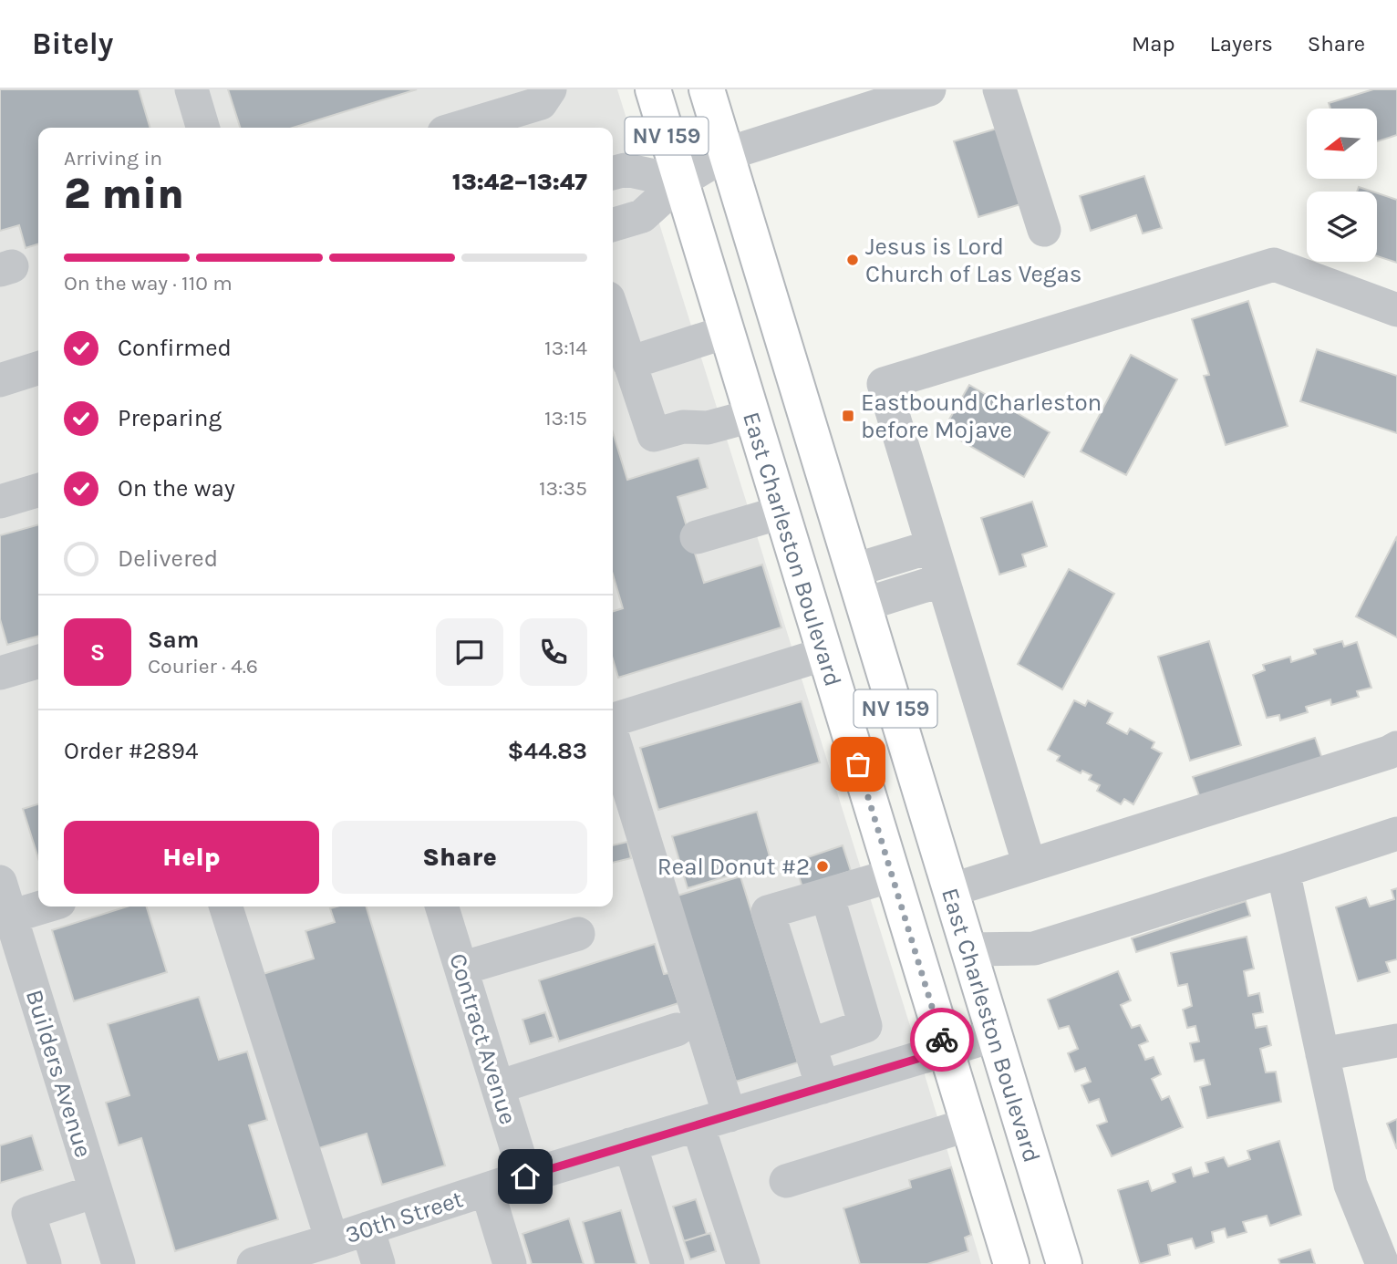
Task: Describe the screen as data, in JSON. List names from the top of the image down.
{
  "streets": {
    "main road": ["NV 159", "East Charleston Boulevard"],
    "street": ["Contract Avenue", "Builders Avenue", "30th Street"]
  },
  "crossings": [
    ["East Charleston Boulevard", "30th Street"],
    ["Contract Avenue", "30th Street"]
  ],
  "places": {
    "other": ["Jesus is Lord Church of Las Vegas", "Real Donut #2"],
    "transit": ["Eastbound Charleston before Mojave"]
  },
  "north": "left",
  "page": {
    "header": "Bitely",
    "nav": ["Map", "Layers", "Share"],
    "heading": ["2 min", "Arriving in", "13:42–13:47"],
    "panel": [
      "Sam",
      "Courier · 4.6",
      "Order #2894",
      "$44.83"
    ],
    "bar": "On the way · 110 m",
    "list": [
      ["Confirmed", "13:14"],
      ["Preparing", "13:15"],
      ["On the way", "13:35"],
      "Delivered"
    ],
    "round": "S",
    "buttons": ["Help", "Share"]
  }
}
